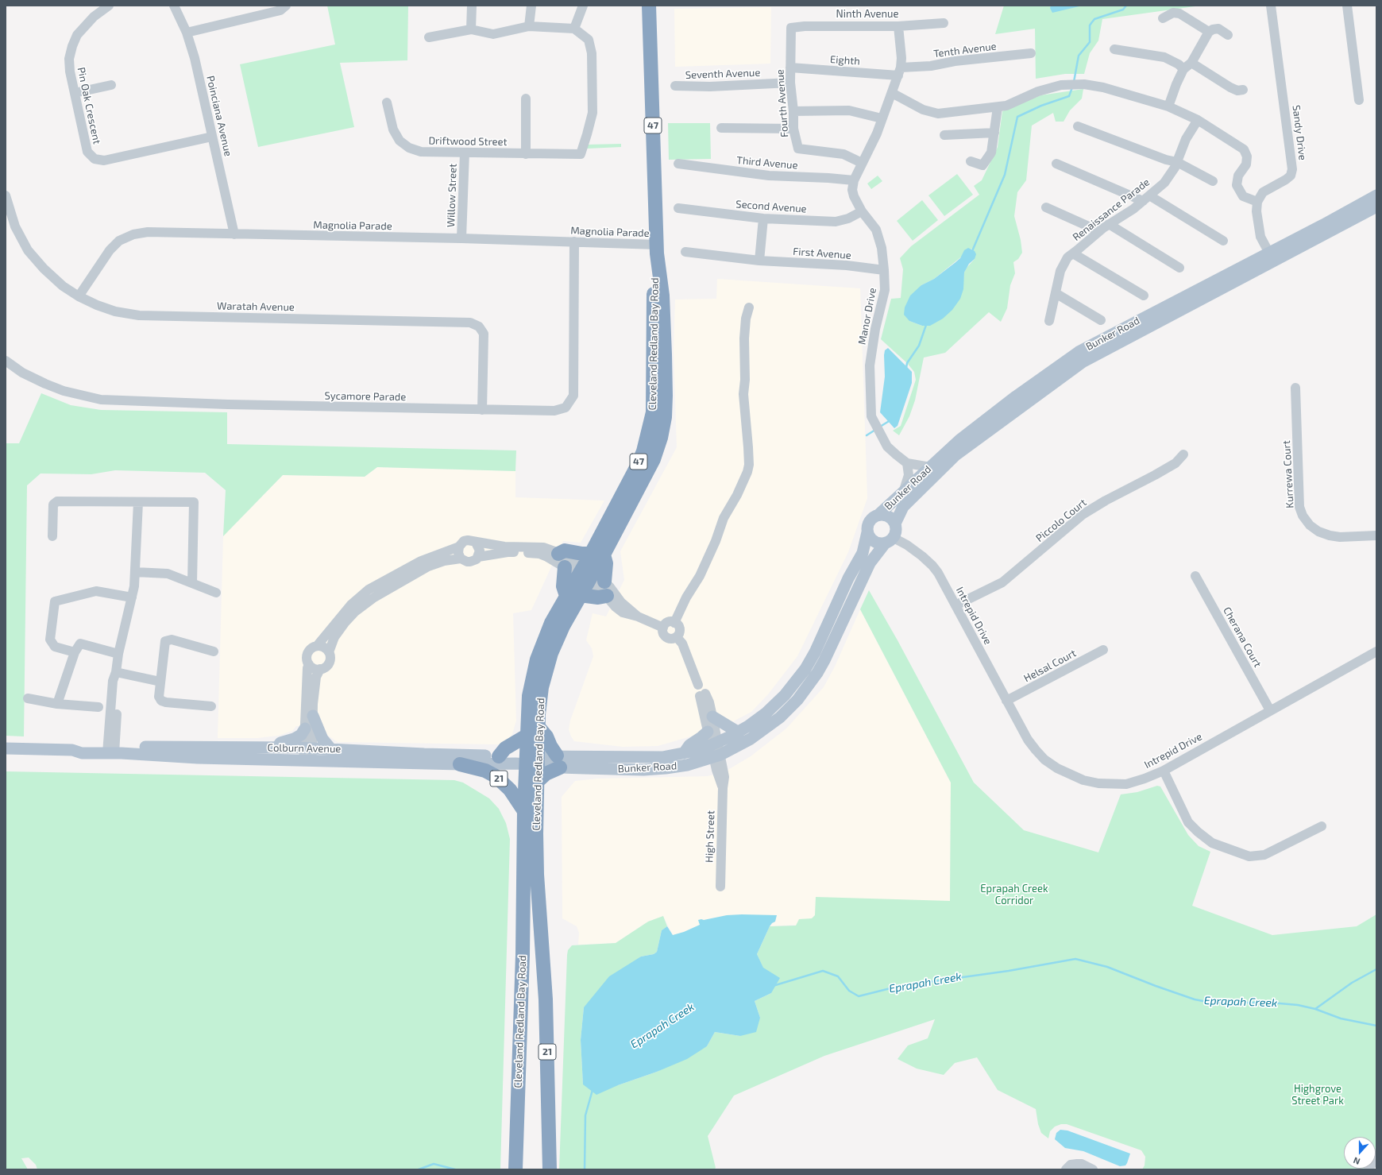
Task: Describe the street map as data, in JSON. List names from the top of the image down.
{
  "streets": {
    "highway": ["47", "Cleveland Redland Bay Road", "21"],
    "main road": ["Bunker Road", "Colburn Avenue"],
    "street": [
      "Ninth Avenue",
      "Tenth Avenue",
      "Eighth",
      "Seventh Avenue",
      "Fourth Avenue",
      "Pin Oak Crescent",
      "Poinciana Avenue",
      "Sandy Drive",
      "Driftwood Street",
      "Third Avenue",
      "Willow Street",
      "Second Avenue",
      "Renaissance Parade",
      "Magnolia Parade",
      "First Avenue",
      "Waratah Avenue",
      "Manor Drive",
      "Sycamore Parade",
      "Kurrewa Court",
      "Piccolo Court",
      "Intrepid Drive",
      "Cherana Court",
      "Helsal Court",
      "High Street"
    ]
  },
  "crossings": [
    ["Ninth Avenue", "Fourth Avenue"],
    ["Ninth Avenue", "Manor Drive"],
    ["Tenth Avenue", "Eighth"],
    ["Tenth Avenue", "Manor Drive"],
    ["Eighth", "Fourth Avenue"],
    ["Eighth", "Manor Drive"],
    ["Seventh Avenue", "Fourth Avenue"],
    ["Fourth Avenue", "Manor Drive"],
    ["Pin Oak Crescent", "Poinciana Avenue"],
    ["Poinciana Avenue", "Magnolia Parade"],
    ["Driftwood Street", "Willow Street"],
    ["Third Avenue", "Manor Drive"],
    ["Willow Street", "Magnolia Parade"],
    ["Second Avenue", "Manor Drive"],
    ["Magnolia Parade", "Waratah Avenue"],
    ["Magnolia Parade", "Cleveland Redland Bay Road"],
    ["Magnolia Parade", "Sycamore Parade"],
    ["First Avenue", "Manor Drive"],
    ["Waratah Avenue", "Sycamore Parade"],
    ["Bunker Road", "Cleveland Redland Bay Road"],
    ["Bunker Road", "Intrepid Drive"],
    ["Bunker Road", "Colburn Avenue"],
    ["Bunker Road", "High Street"],
    ["Cleveland Redland Bay Road", "Colburn Avenue"],
    ["Cleveland Redland Bay Road", "21"],
    ["Piccolo Court", "Intrepid Drive"],
    ["Intrepid Drive", "Cherana Court"],
    ["Intrepid Drive", "Helsal Court"],
    ["Colburn Avenue", "21"]
  ],
  "water": ["Eprapah Creek"],
  "parks": ["Eprapah Creek Corridor", "Highgrove Street Park"],
  "north": "bottom"
}
